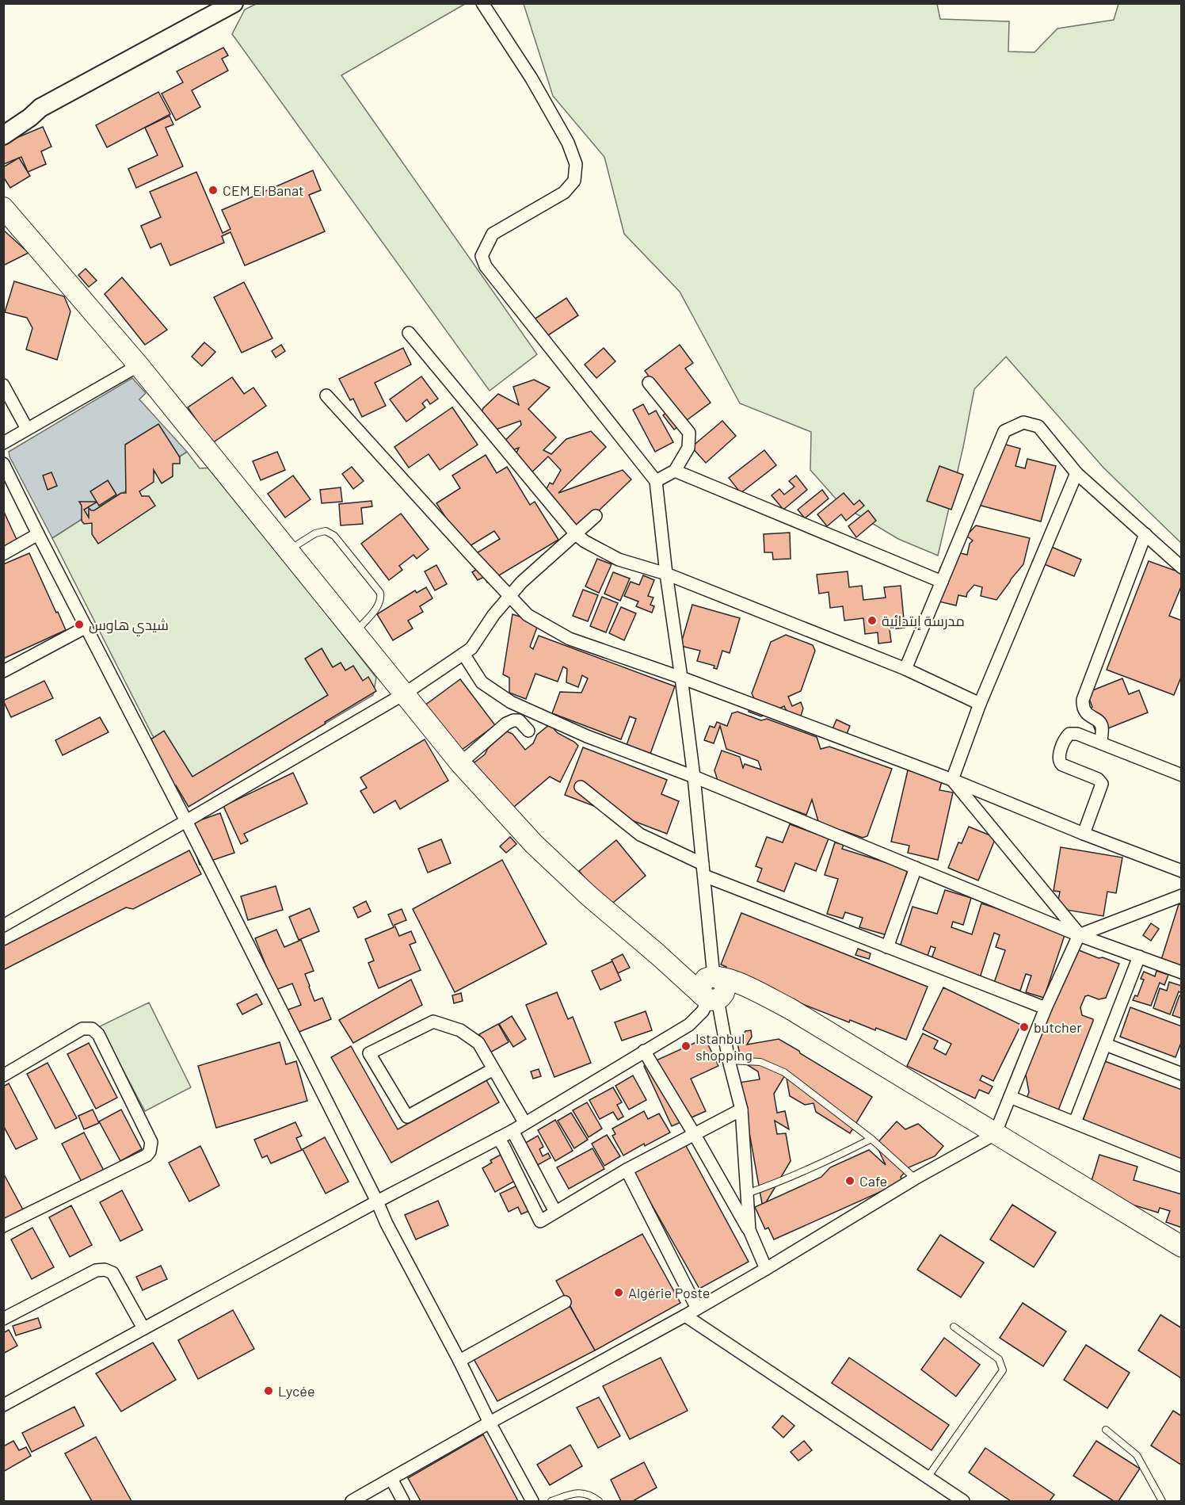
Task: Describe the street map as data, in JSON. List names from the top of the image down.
{
  "places": [
    "CEM El Banat",
    "مدرسة إبتدائية",
    "شيدي هاوس",
    "butcher",
    "Istanbul shopping",
    "Cafe",
    "Algérie Poste",
    "Lycée"
  ]
}
